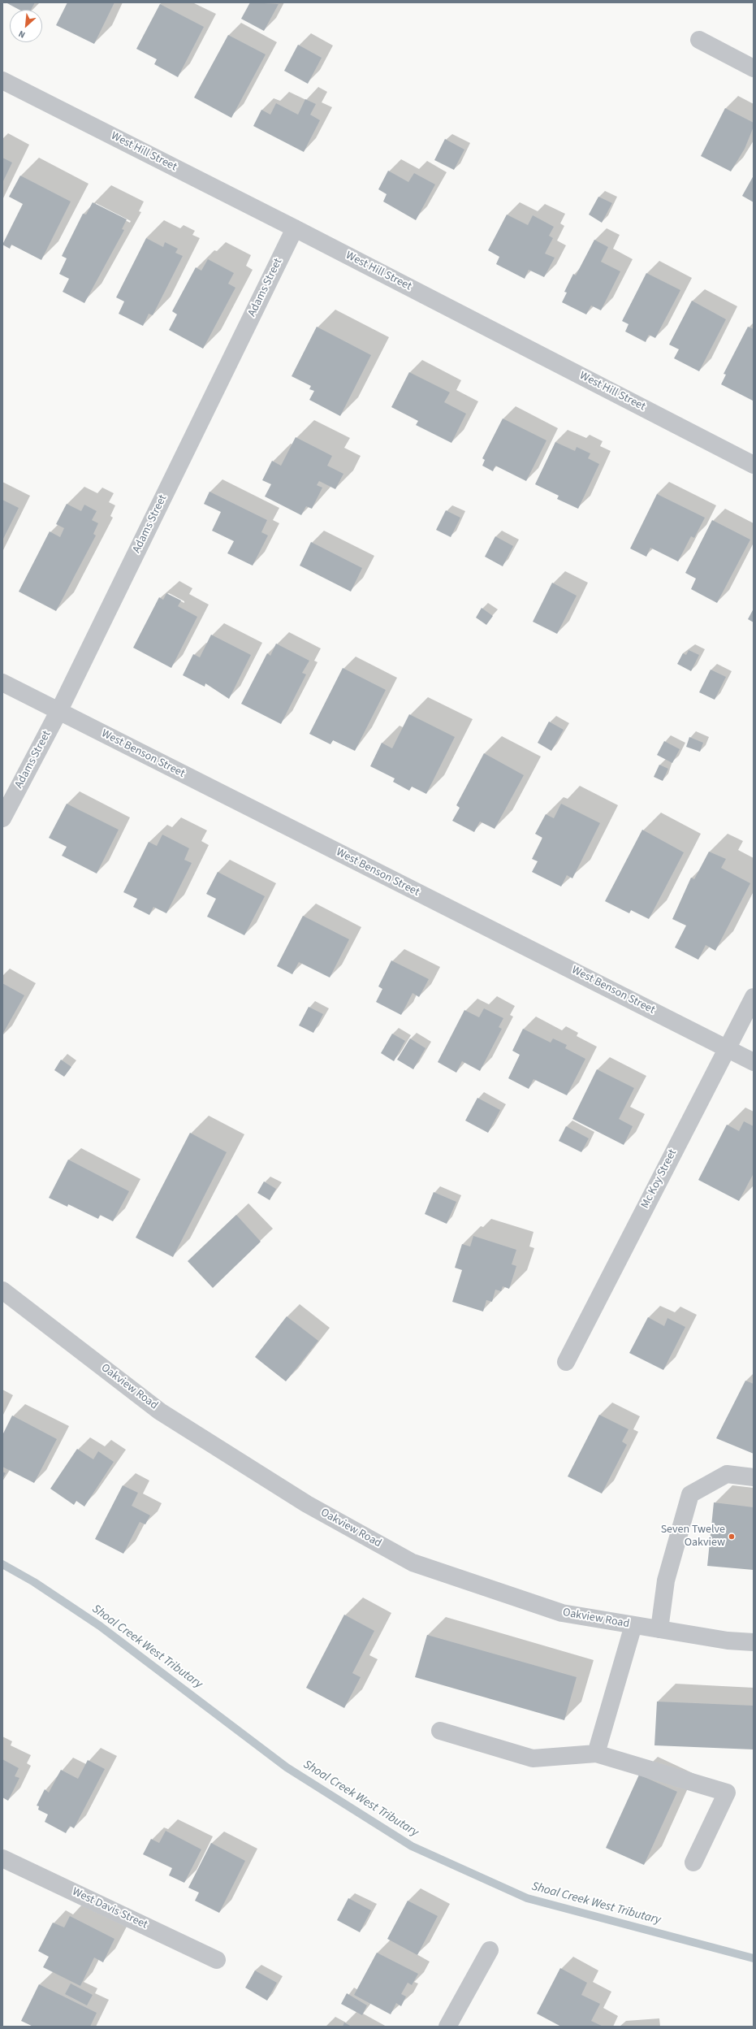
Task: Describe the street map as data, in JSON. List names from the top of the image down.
{
  "streets": {
    "street": [
      "West Hill Street",
      "Adams Street",
      "West Benson Street",
      "Mc Koy Street",
      "Oakview Road",
      "West Davis Street"
    ]
  },
  "crossings": [
    ["West Hill Street", "Adams Street"],
    ["Adams Street", "West Benson Street"],
    ["West Benson Street", "Mc Koy Street"]
  ],
  "water": ["Shoal Creek West Tributary"],
  "places": ["Seven Twelve Oakview"],
  "north": "bottom left"
}
